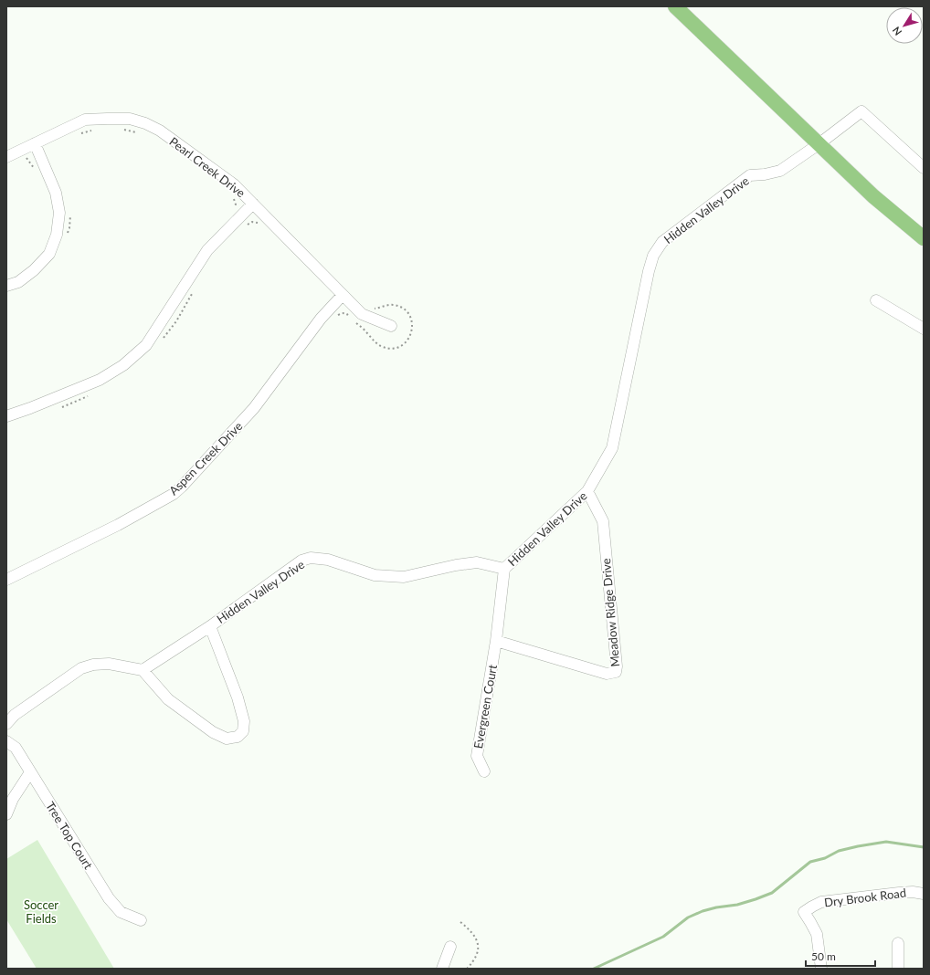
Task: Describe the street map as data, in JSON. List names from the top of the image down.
{
  "streets": {
    "street": [
      "Pearl Creek Drive",
      "Hidden Valley Drive",
      "Aspen Creek Drive",
      "Meadow Ridge Drive",
      "Evergreen Court",
      "Tree Top Court",
      "Dry Brook Road"
    ]
  },
  "crossings": [
    ["Pearl Creek Drive", "Aspen Creek Drive"],
    ["Hidden Valley Drive", "Meadow Ridge Drive"],
    ["Meadow Ridge Drive", "Evergreen Court"]
  ],
  "parks": ["Soccer Fields"],
  "scale_bar": "50 m",
  "north": "bottom left"
}
